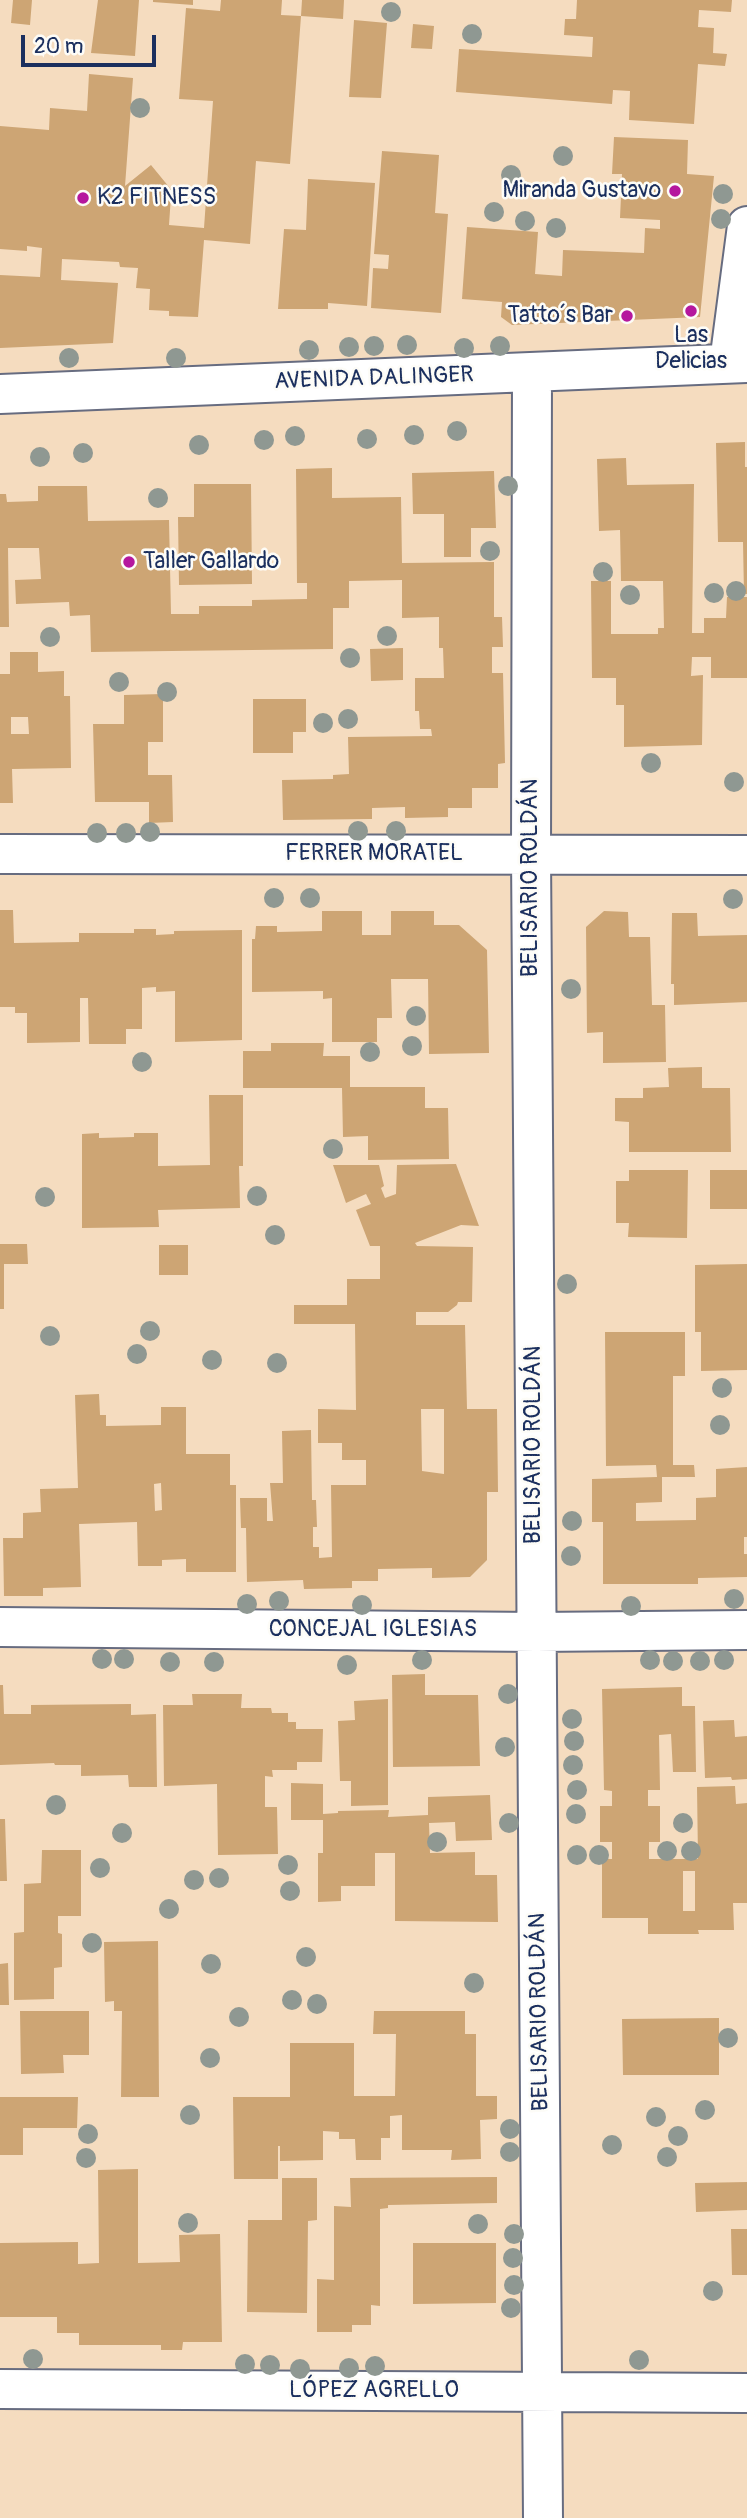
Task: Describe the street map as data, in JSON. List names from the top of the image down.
{
  "streets": {
    "street": [
      "AVENIDA DALINGER",
      "FERRER MORATEL",
      "BELISARIO ROLDÁN",
      "CONCEJAL IGLESIAS",
      "LÓPEZ AGRELLO"
    ]
  },
  "crossings": [
    ["AVENIDA DALINGER", "BELISARIO ROLDÁN"],
    ["FERRER MORATEL", "BELISARIO ROLDÁN"],
    ["BELISARIO ROLDÁN", "CONCEJAL IGLESIAS"],
    ["BELISARIO ROLDÁN", "LÓPEZ AGRELLO"]
  ],
  "places": [
    "Miranda Gustavo",
    "K2 FITNESS",
    "Las Delicias",
    "Tatto´s Bar",
    "Taller Gallardo"
  ],
  "scale_bar": "20 m"
}
